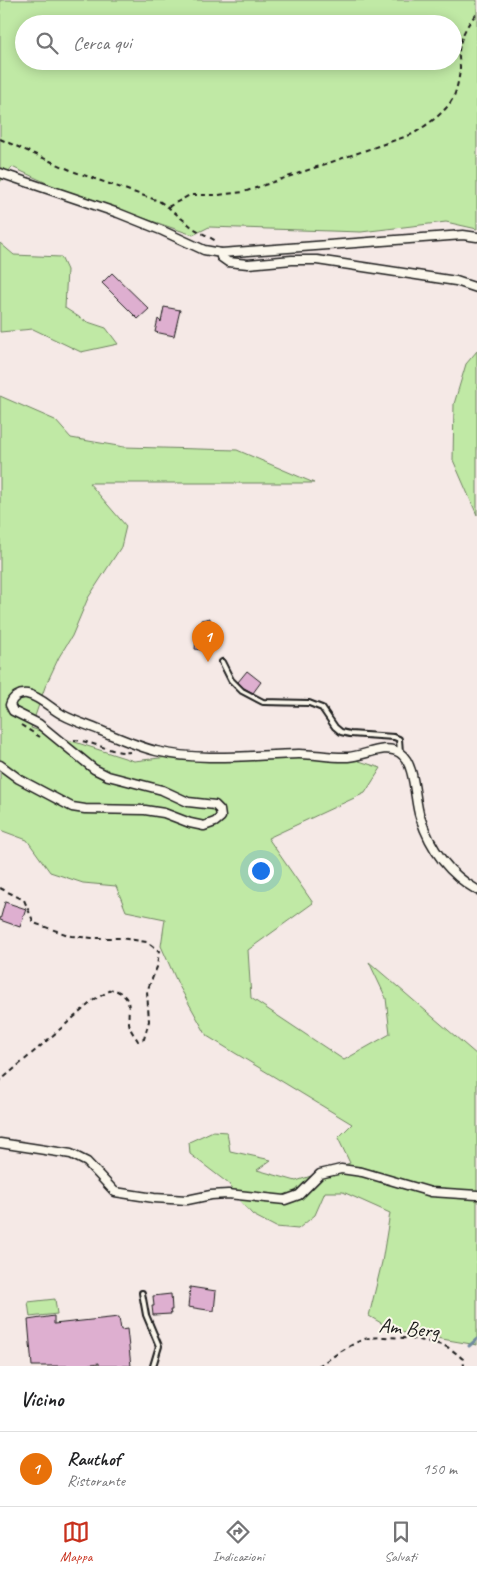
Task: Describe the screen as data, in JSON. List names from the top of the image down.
{
  "streets": {
    "path": ["Am Berg"]
  },
  "page": {
    "search": "Cerca qui",
    "pins": "1",
    "heading": "Vicino",
    "list": [
      {
        "mark": "1",
        "name": "Rauthof",
        "note": "Ristorante",
        "value": "150 m"
      }
    ],
    "nav": ["Mappa", "Indicazioni", "Salvati"]
  }
}
